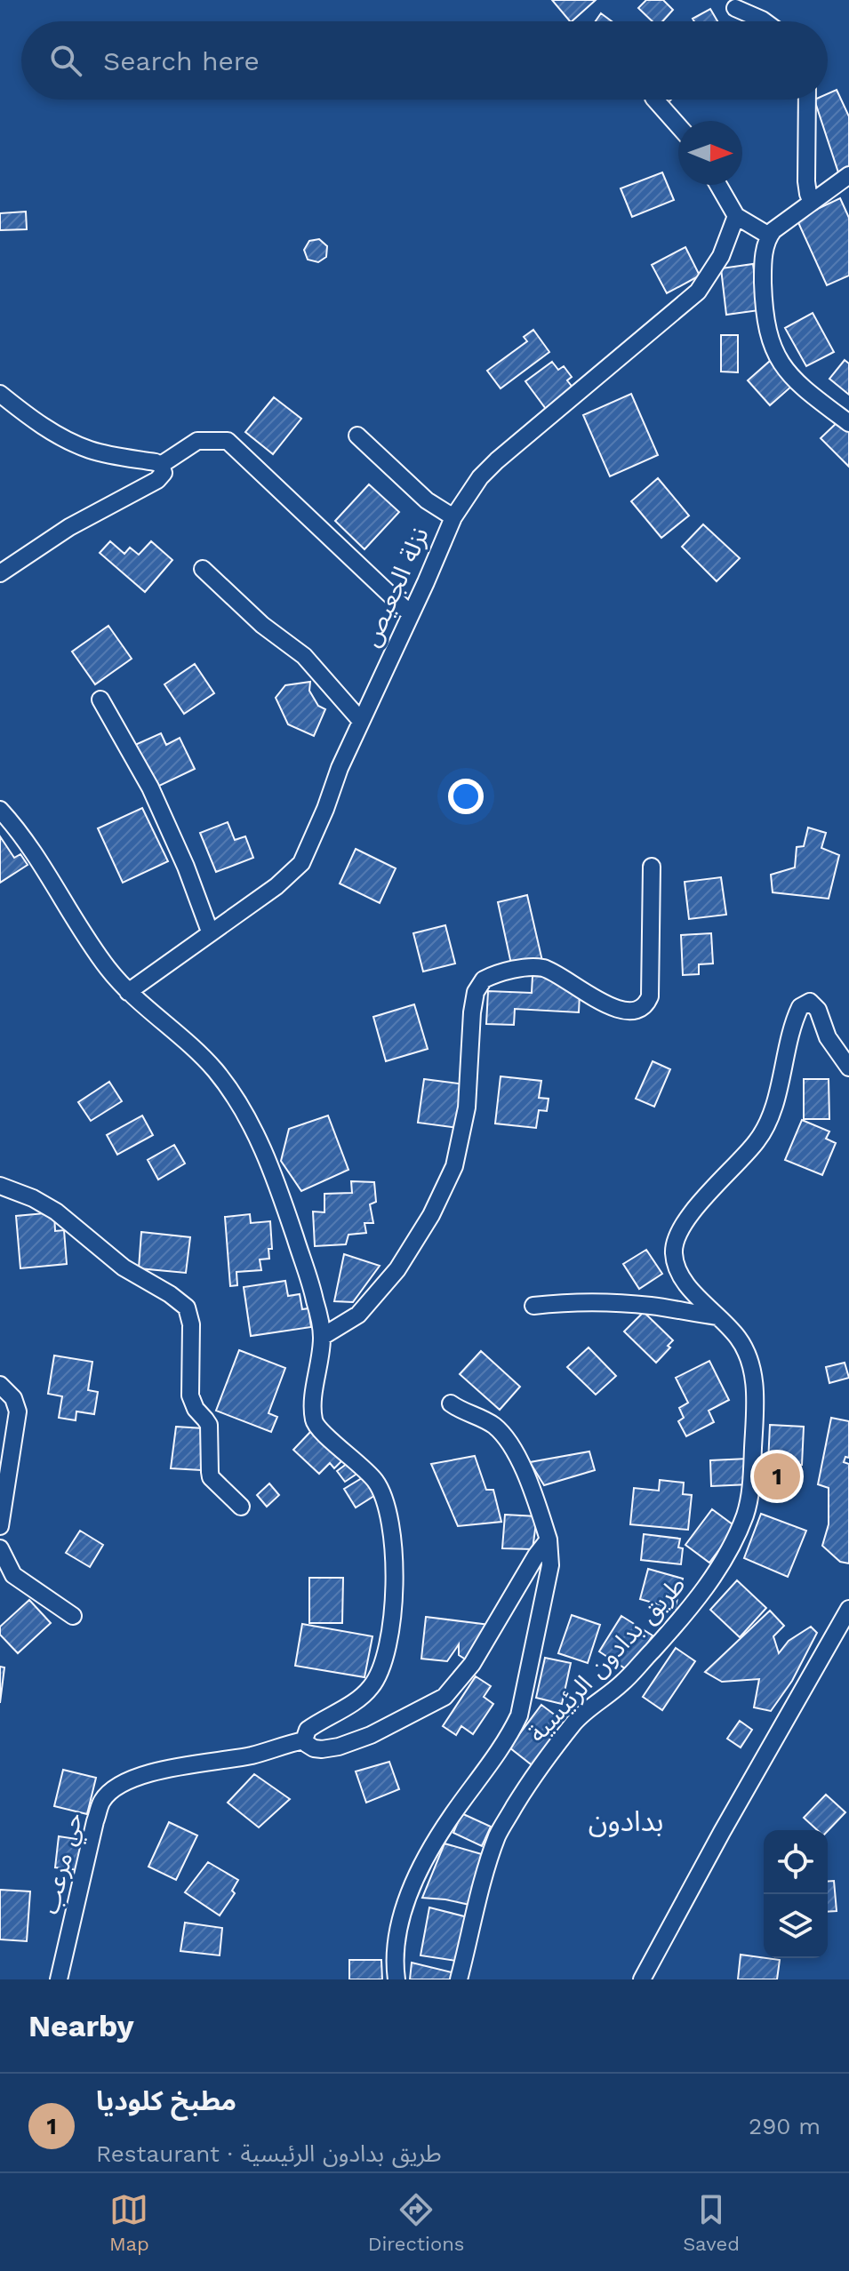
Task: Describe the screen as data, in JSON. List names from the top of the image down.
{
  "streets": {
    "street": ["نزلة الجعيص", "طريق بدادون الرئيسية", "حي مرعب"]
  },
  "districts": ["بدادون"],
  "north": "right",
  "page": {
    "search": "Search here",
    "pins": "1",
    "heading": "Nearby",
    "list": [
      {
        "mark": "1",
        "name": "مطبخ كلوديا",
        "note": "Restaurant · طريق بدادون الرئيسية",
        "value": "290 m"
      }
    ],
    "nav": ["Map", "Directions", "Saved"]
  }
}
